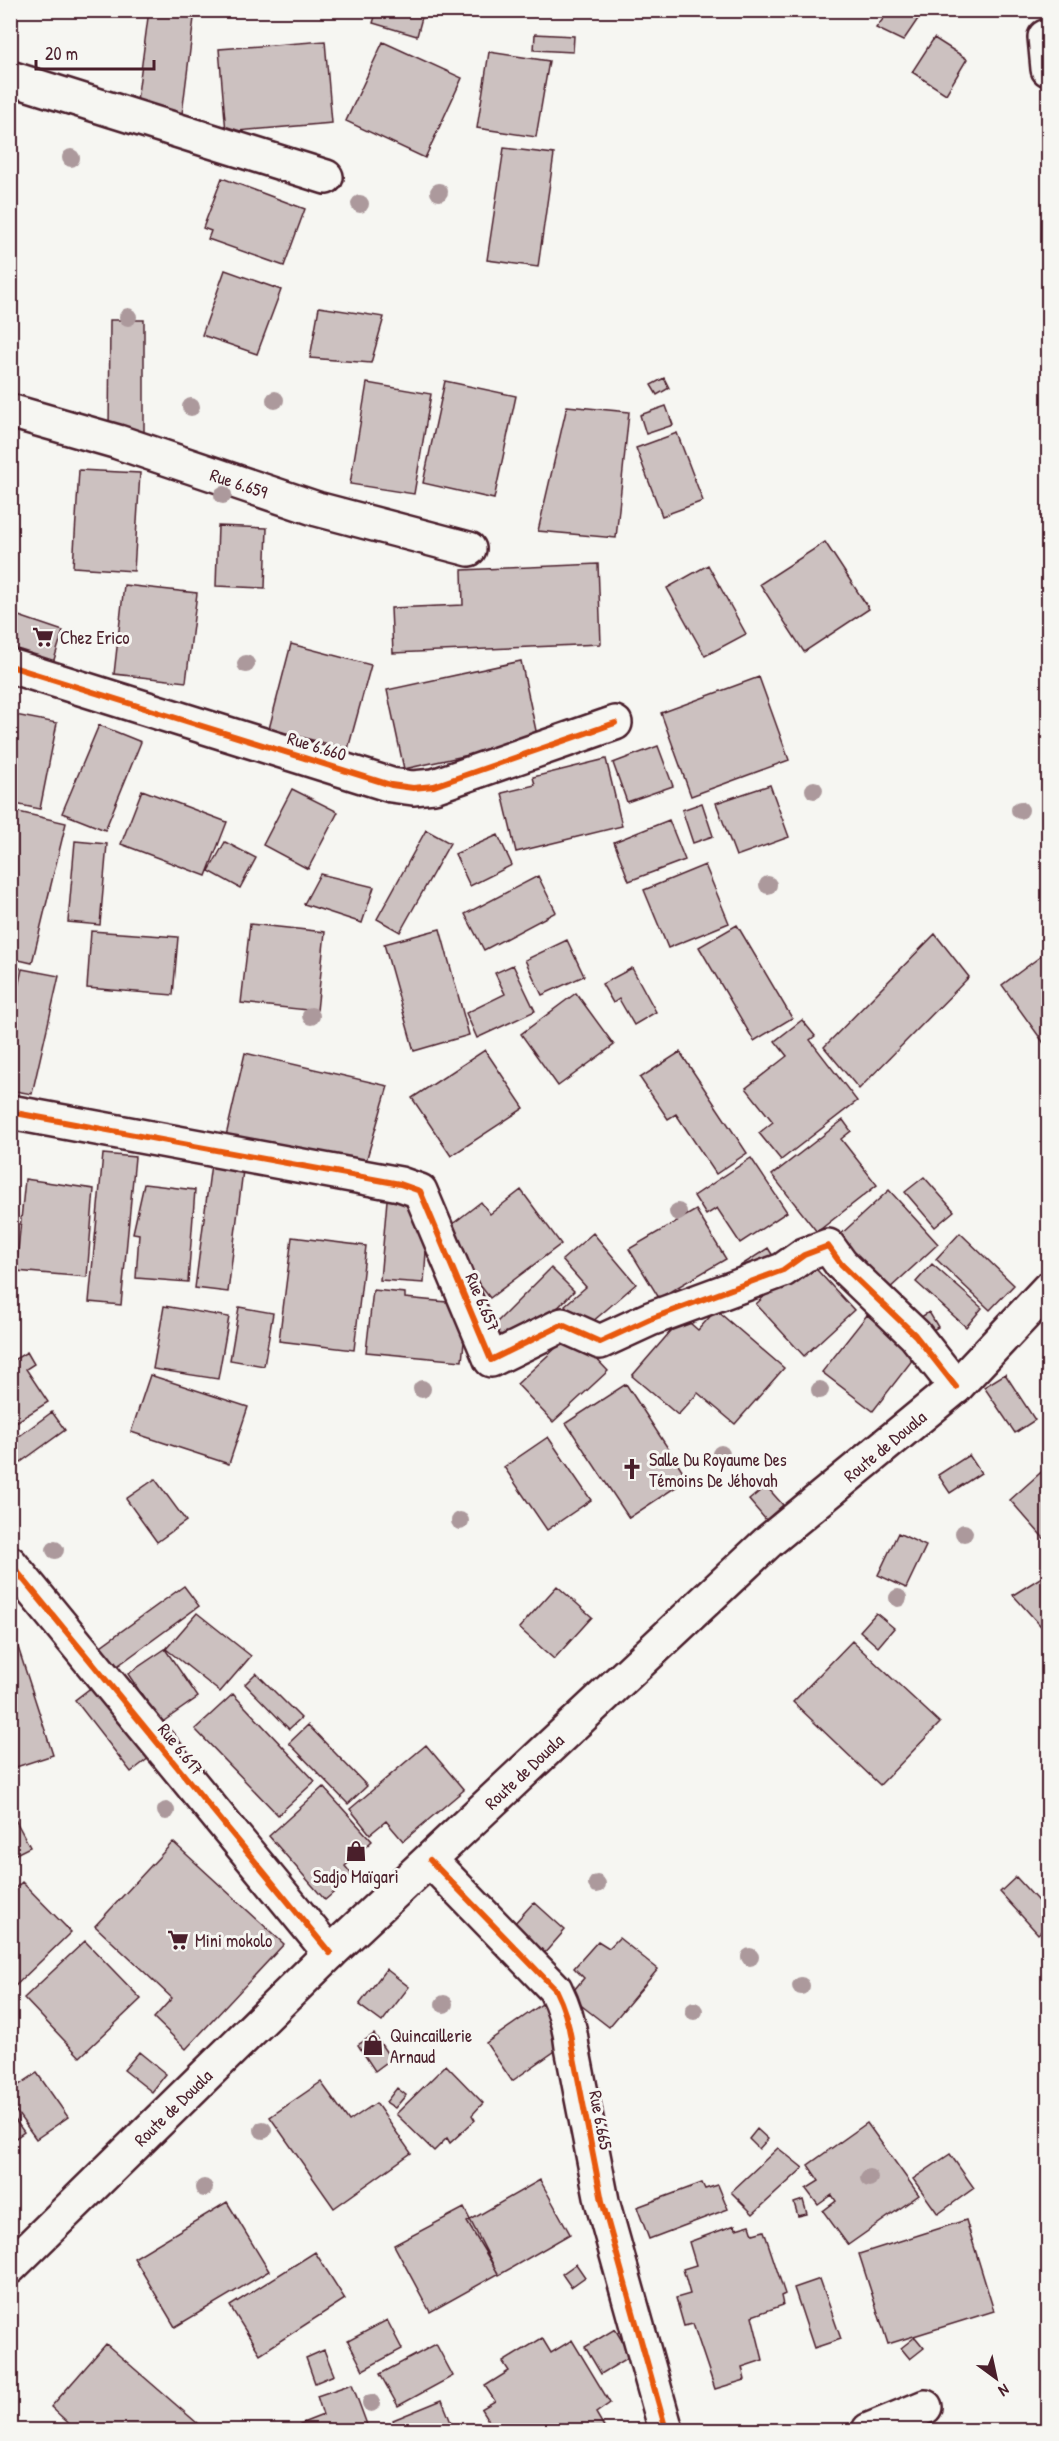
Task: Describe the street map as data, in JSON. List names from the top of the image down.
{
  "streets": {
    "main road": [
      "Rue 6.659",
      "Rue 6.660",
      "Rue 6.657",
      "Route de Douala",
      "Rue 6.617",
      "Rue 6.665"
    ]
  },
  "crossings": [
    ["Rue 6.657", "Route de Douala"],
    ["Route de Douala", "Rue 6.617"],
    ["Route de Douala", "Rue 6.665"]
  ],
  "places": {
    "supermarket": ["Chez Erico", "Mini mokolo"],
    "church": ["Salle Du Royaume Des Témoins De Jéhovah"],
    "shop": ["Sadjo Maïgari", "Quincaillerie Arnaud"]
  },
  "scale_bar": "20 m",
  "north": "bottom right"
}
